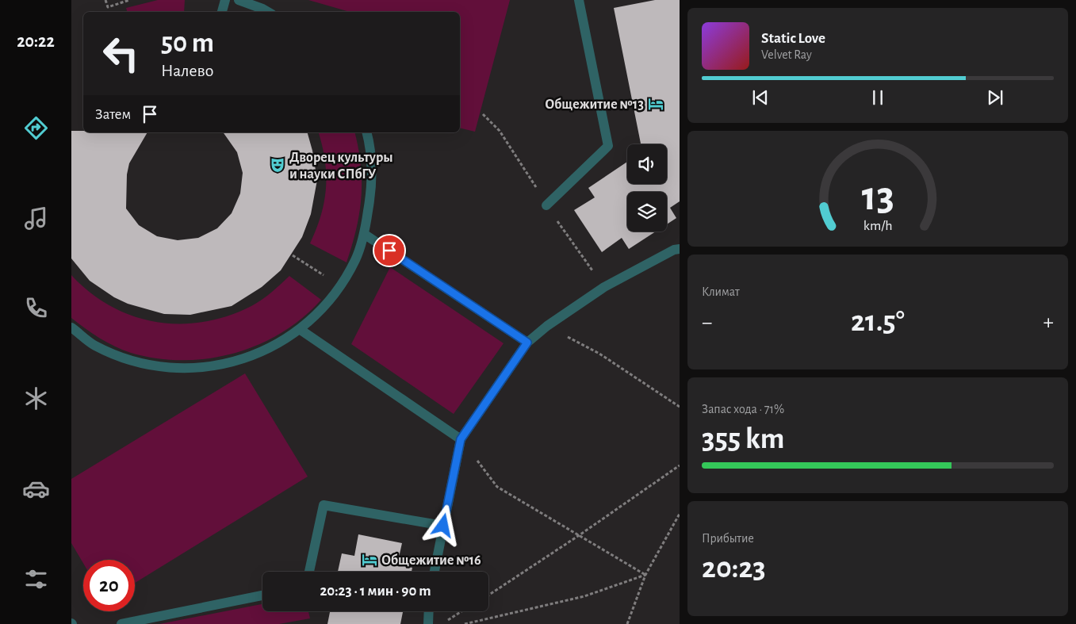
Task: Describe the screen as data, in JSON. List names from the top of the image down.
{
  "places": {
    "hotel": ["Общежитие №13", "Общежитие №16"],
    "theatre": ["Дворец культуры и науки СПбГУ"]
  },
  "page": {
    "tabs": "20:22",
    "turn": ["50 m", "Налево"],
    "song": ["Static Love", "Velvet Ray"],
    "then": "Затем",
    "tile": [
      "Климат",
      ["Запас хода · 71%", "355 km"],
      ["Прибытие", "20:23"]
    ],
    "heat": ["−", "21.5°", "+"],
    "limit": "20",
    "trip": "20:23 · 1 мин · 90 m",
    "gauge": ["13", "km/h"]
  }
}
